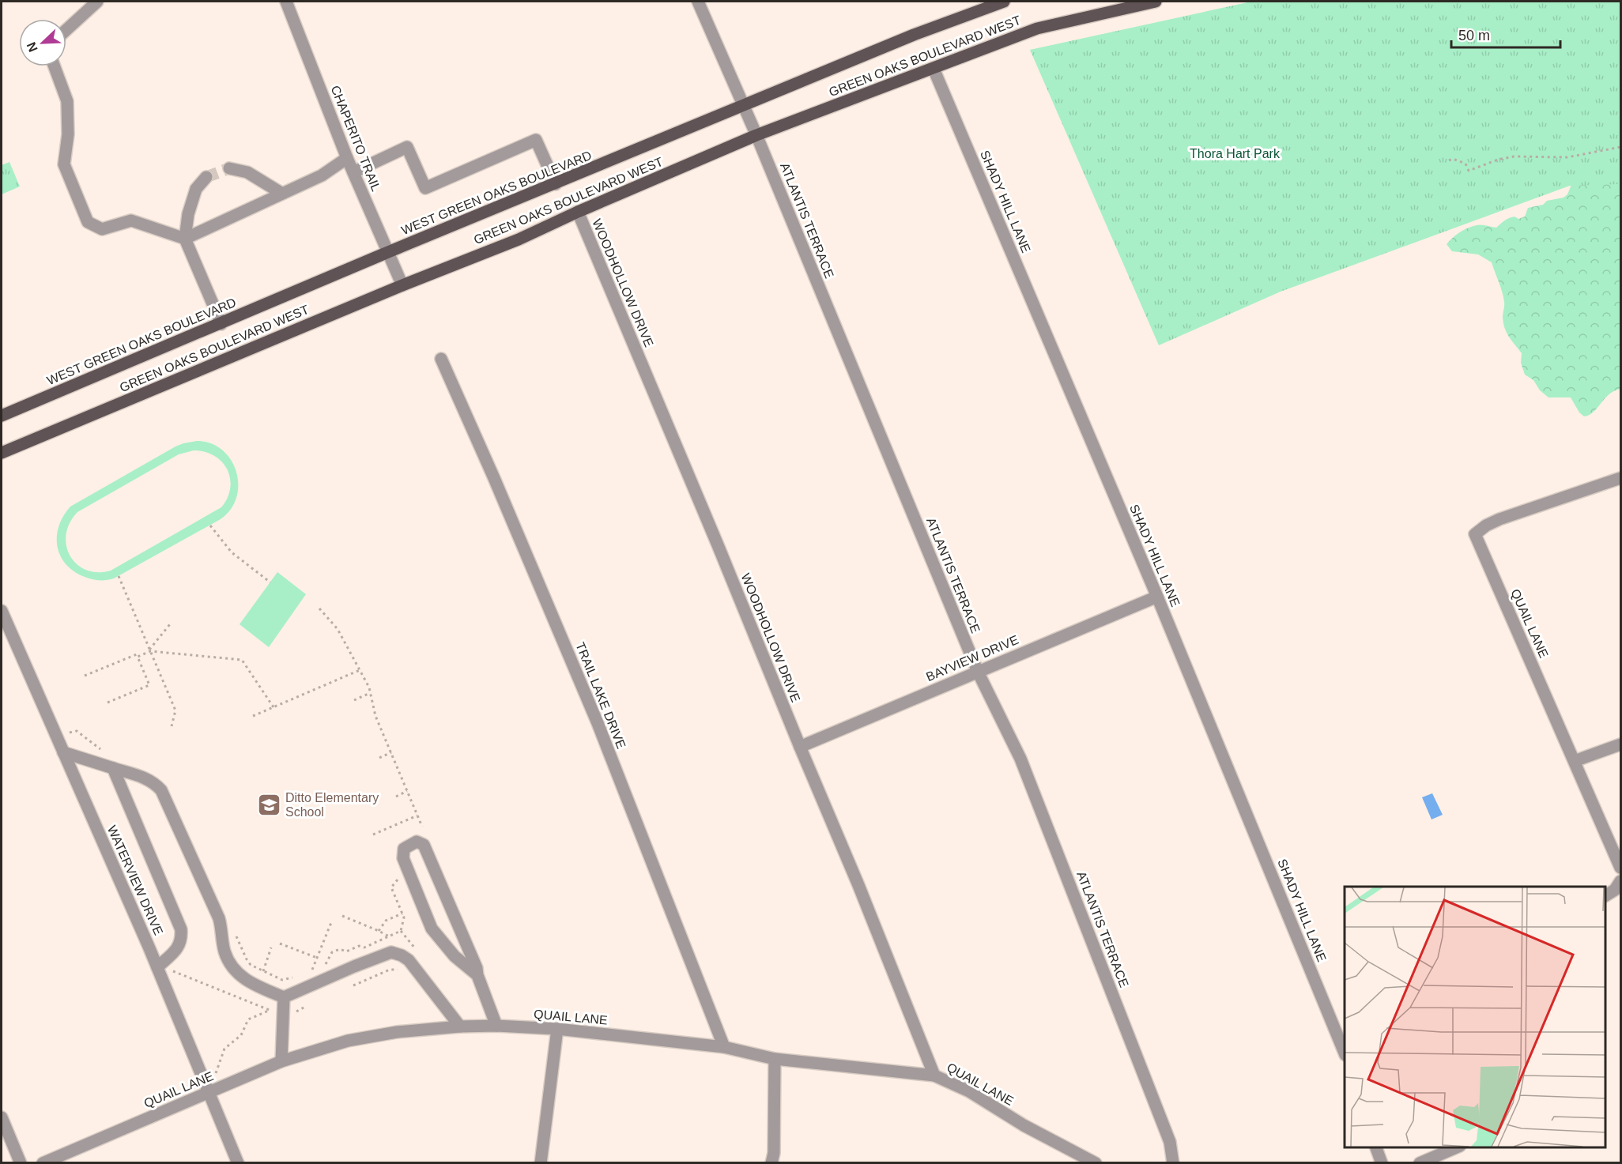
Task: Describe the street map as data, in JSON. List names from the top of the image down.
{
  "streets": {
    "main road": ["GREEN OAKS BOULEVARD WEST", "WEST GREEN OAKS BOULEVARD"],
    "street": [
      "CHAPERITO TRAIL",
      "SHADY HILL LANE",
      "ATLANTIS TERRACE",
      "WOODHOLLOW DRIVE",
      "QUAIL LANE",
      "BAYVIEW DRIVE",
      "TRAIL LAKE DRIVE",
      "WATERVIEW DRIVE"
    ]
  },
  "crossings": [
    ["GREEN OAKS BOULEVARD WEST", "CHAPERITO TRAIL"],
    ["GREEN OAKS BOULEVARD WEST", "SHADY HILL LANE"],
    ["GREEN OAKS BOULEVARD WEST", "ATLANTIS TERRACE"],
    ["GREEN OAKS BOULEVARD WEST", "WOODHOLLOW DRIVE"],
    ["CHAPERITO TRAIL", "WEST GREEN OAKS BOULEVARD"],
    ["WEST GREEN OAKS BOULEVARD", "ATLANTIS TERRACE"],
    ["SHADY HILL LANE", "BAYVIEW DRIVE"],
    ["ATLANTIS TERRACE", "BAYVIEW DRIVE"],
    ["WOODHOLLOW DRIVE", "QUAIL LANE"],
    ["WOODHOLLOW DRIVE", "BAYVIEW DRIVE"],
    ["QUAIL LANE", "TRAIL LAKE DRIVE"],
    ["QUAIL LANE", "WATERVIEW DRIVE"]
  ],
  "parks": ["Thora Hart Park"],
  "places": {
    "school or university": ["Ditto Elementary School"]
  },
  "scale_bar": "50 m",
  "north": "bottom left"
}
